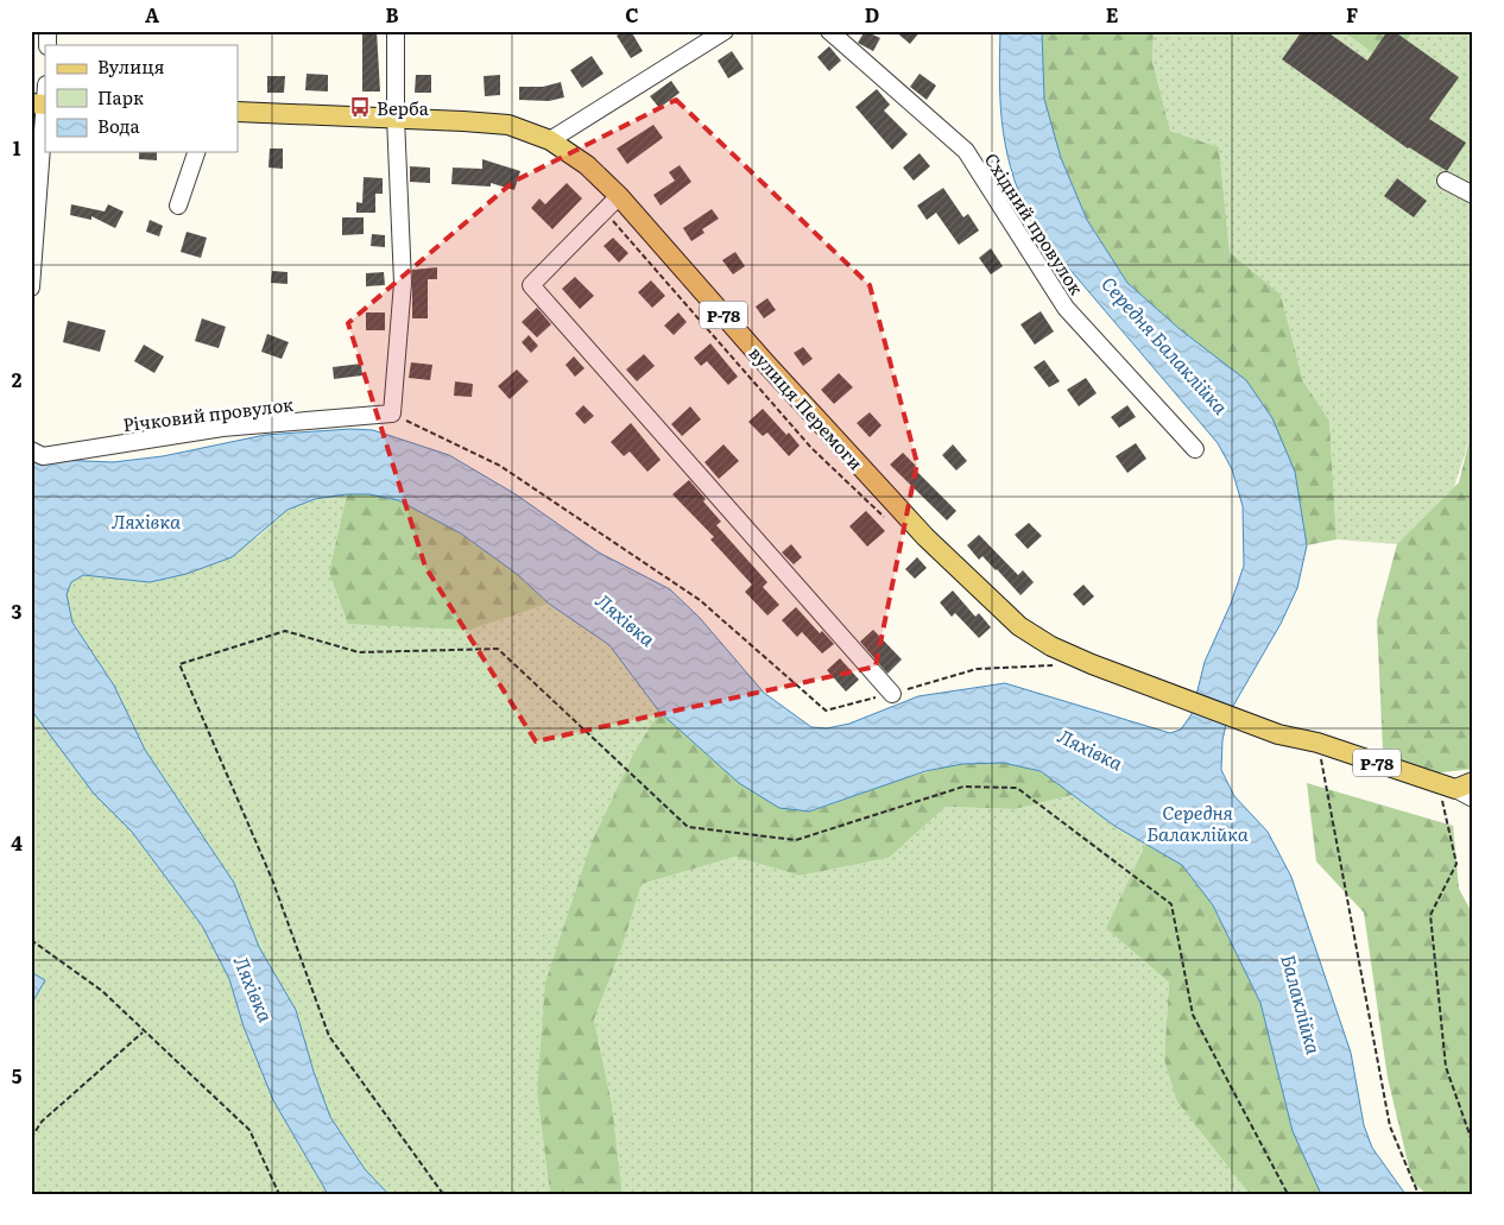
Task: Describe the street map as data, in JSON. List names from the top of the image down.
{
  "streets": {
    "main road": ["Р-78", "вулиця Перемоги"],
    "street": ["Східний провулок", "Річковий провулок"]
  },
  "crossings": [
    ["Р-78", "вулиця Перемоги"]
  ],
  "water": ["Середня Балаклійка", "Ляхівка", "Балаклійка"],
  "places": {
    "bus stop": ["Верба"]
  },
  "legend": ["Вулиця", "Парк", "Вода"],
  "grid": {
    "columns": [
      "A",
      "B",
      "C",
      "D",
      "E",
      "F"
    ],
    "rows": [
      "1",
      "2",
      "3",
      "4",
      "5"
    ]
  }
}
